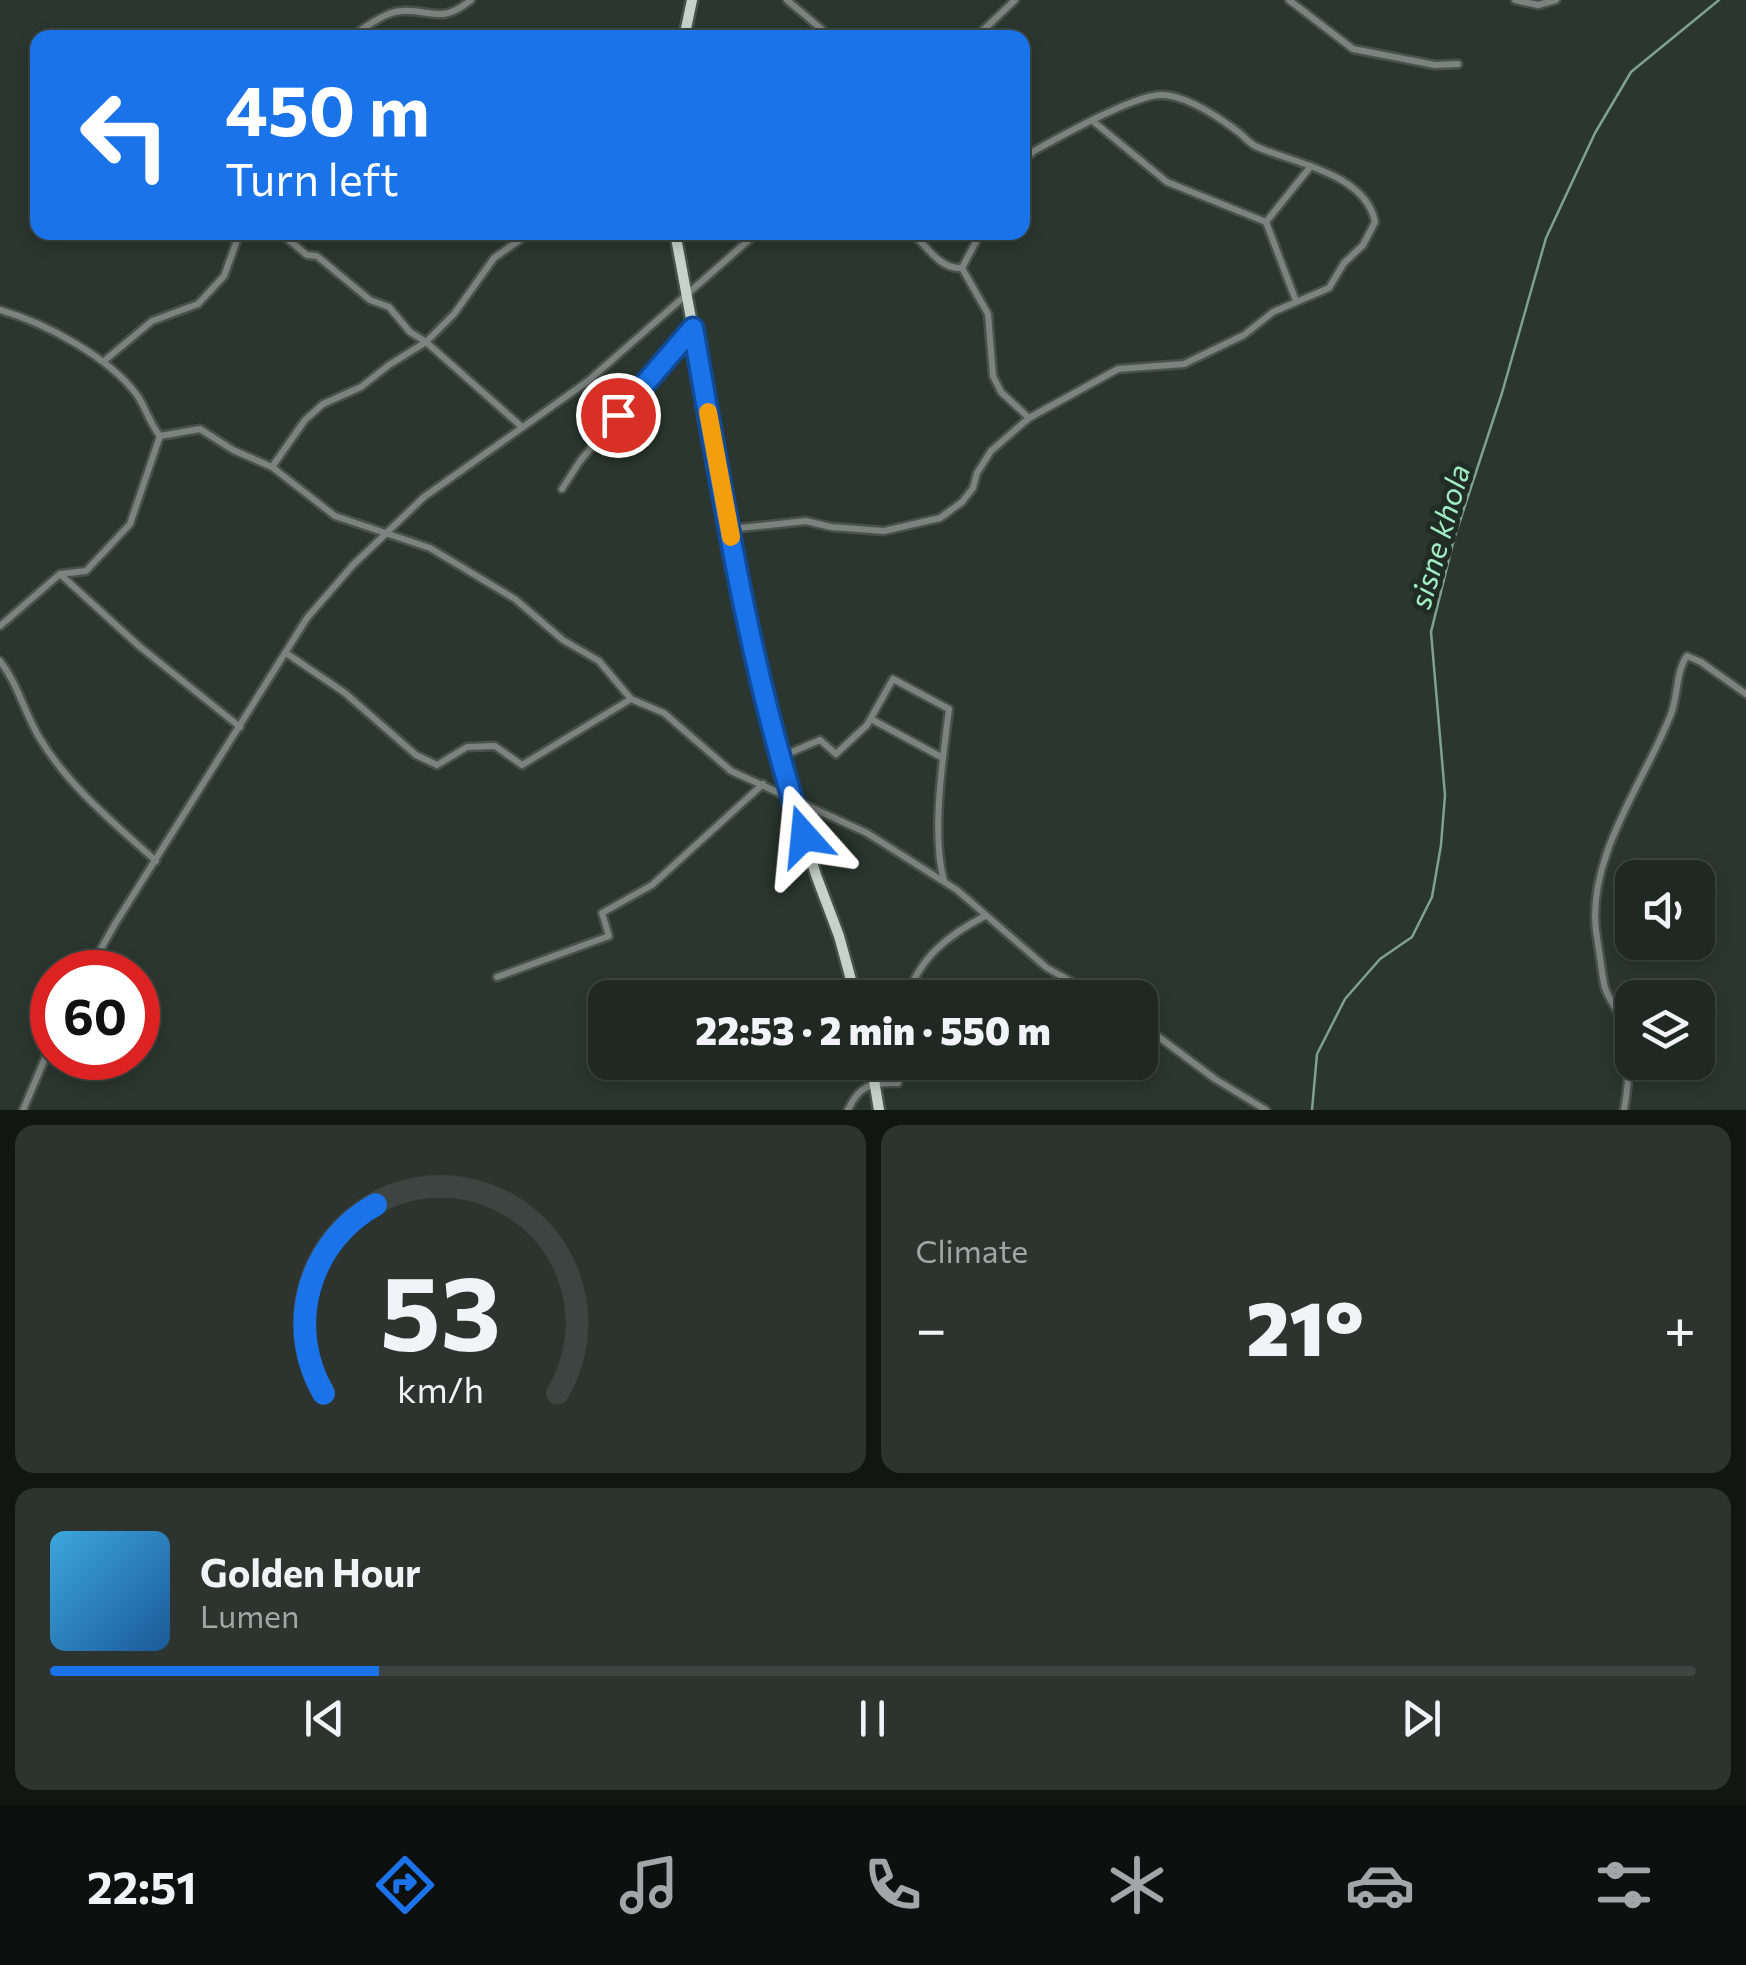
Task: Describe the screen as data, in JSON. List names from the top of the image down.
{
  "water": ["sisne khola"],
  "page": {
    "turn": ["450 m", "Turn left"],
    "limit": "60",
    "trip": "22:53 · 2 min · 550 m",
    "tile": "Climate",
    "heat": ["−", "21°", "+"],
    "song": ["Golden Hour", "Lumen"],
    "tabs": "22:51",
    "gauge": ["53", "km/h"]
  }
}
